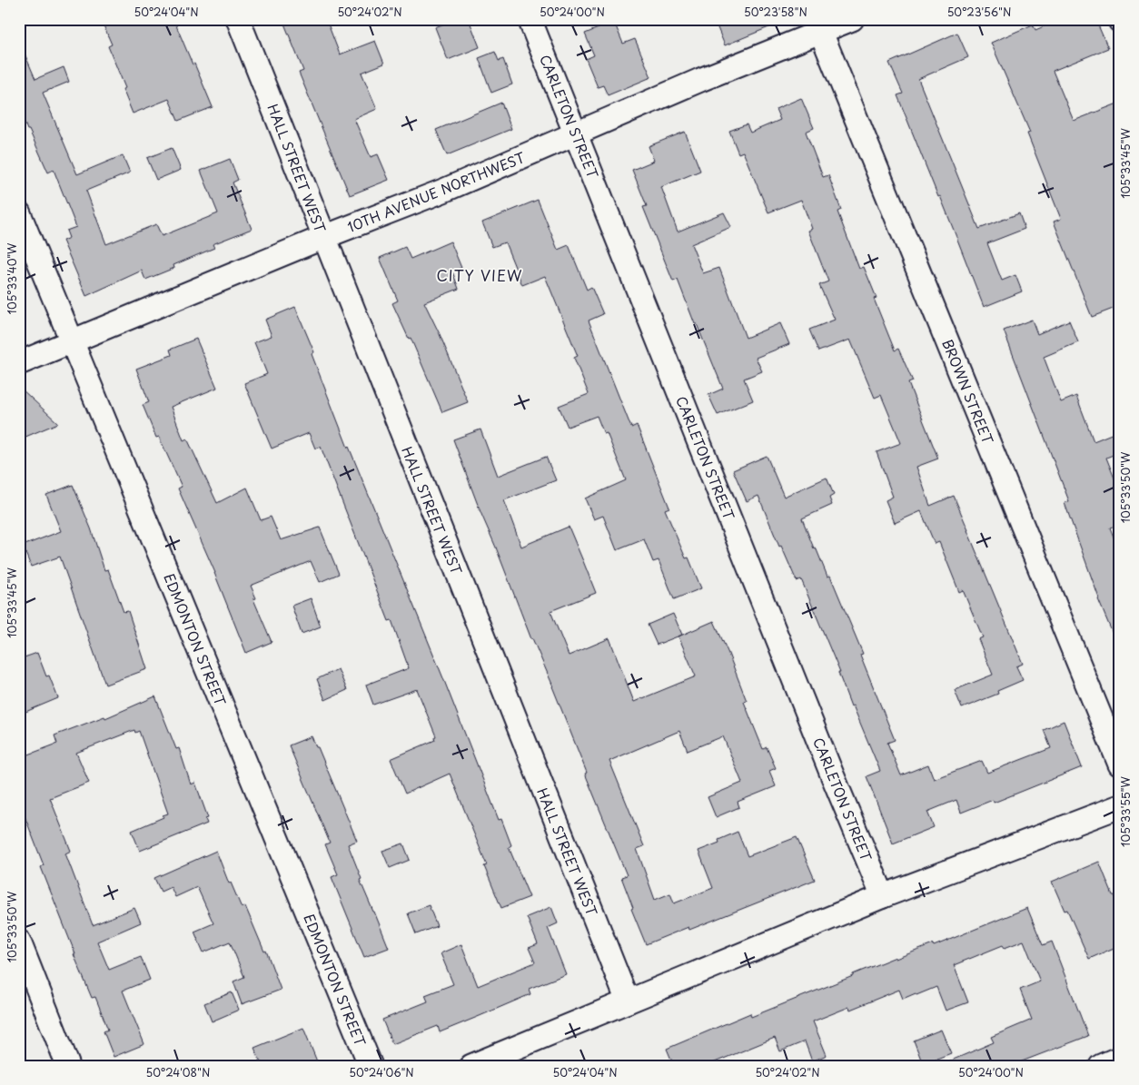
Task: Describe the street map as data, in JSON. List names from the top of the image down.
{
  "streets": {
    "street": [
      "CARLETON STREET",
      "HALL STREET WEST",
      "10TH AVENUE NORTHWEST",
      "BROWN STREET",
      "EDMONTON STREET"
    ]
  },
  "crossings": [
    ["CARLETON STREET", "10TH AVENUE NORTHWEST"],
    ["HALL STREET WEST", "10TH AVENUE NORTHWEST"],
    ["10TH AVENUE NORTHWEST", "BROWN STREET"],
    ["10TH AVENUE NORTHWEST", "EDMONTON STREET"]
  ],
  "districts": ["CITY VIEW"],
  "coordinates": [
    "50°24'04\"N",
    "50°24'02\"N",
    "50°24'00\"N",
    "50°23'58\"N",
    "50°23'56\"N",
    "105°33'45\"W",
    "105°33'40\"W",
    "105°33'50\"W",
    "105°33'55\"W",
    "50°24'08\"N",
    "50°24'06\"N"
  ]
}
